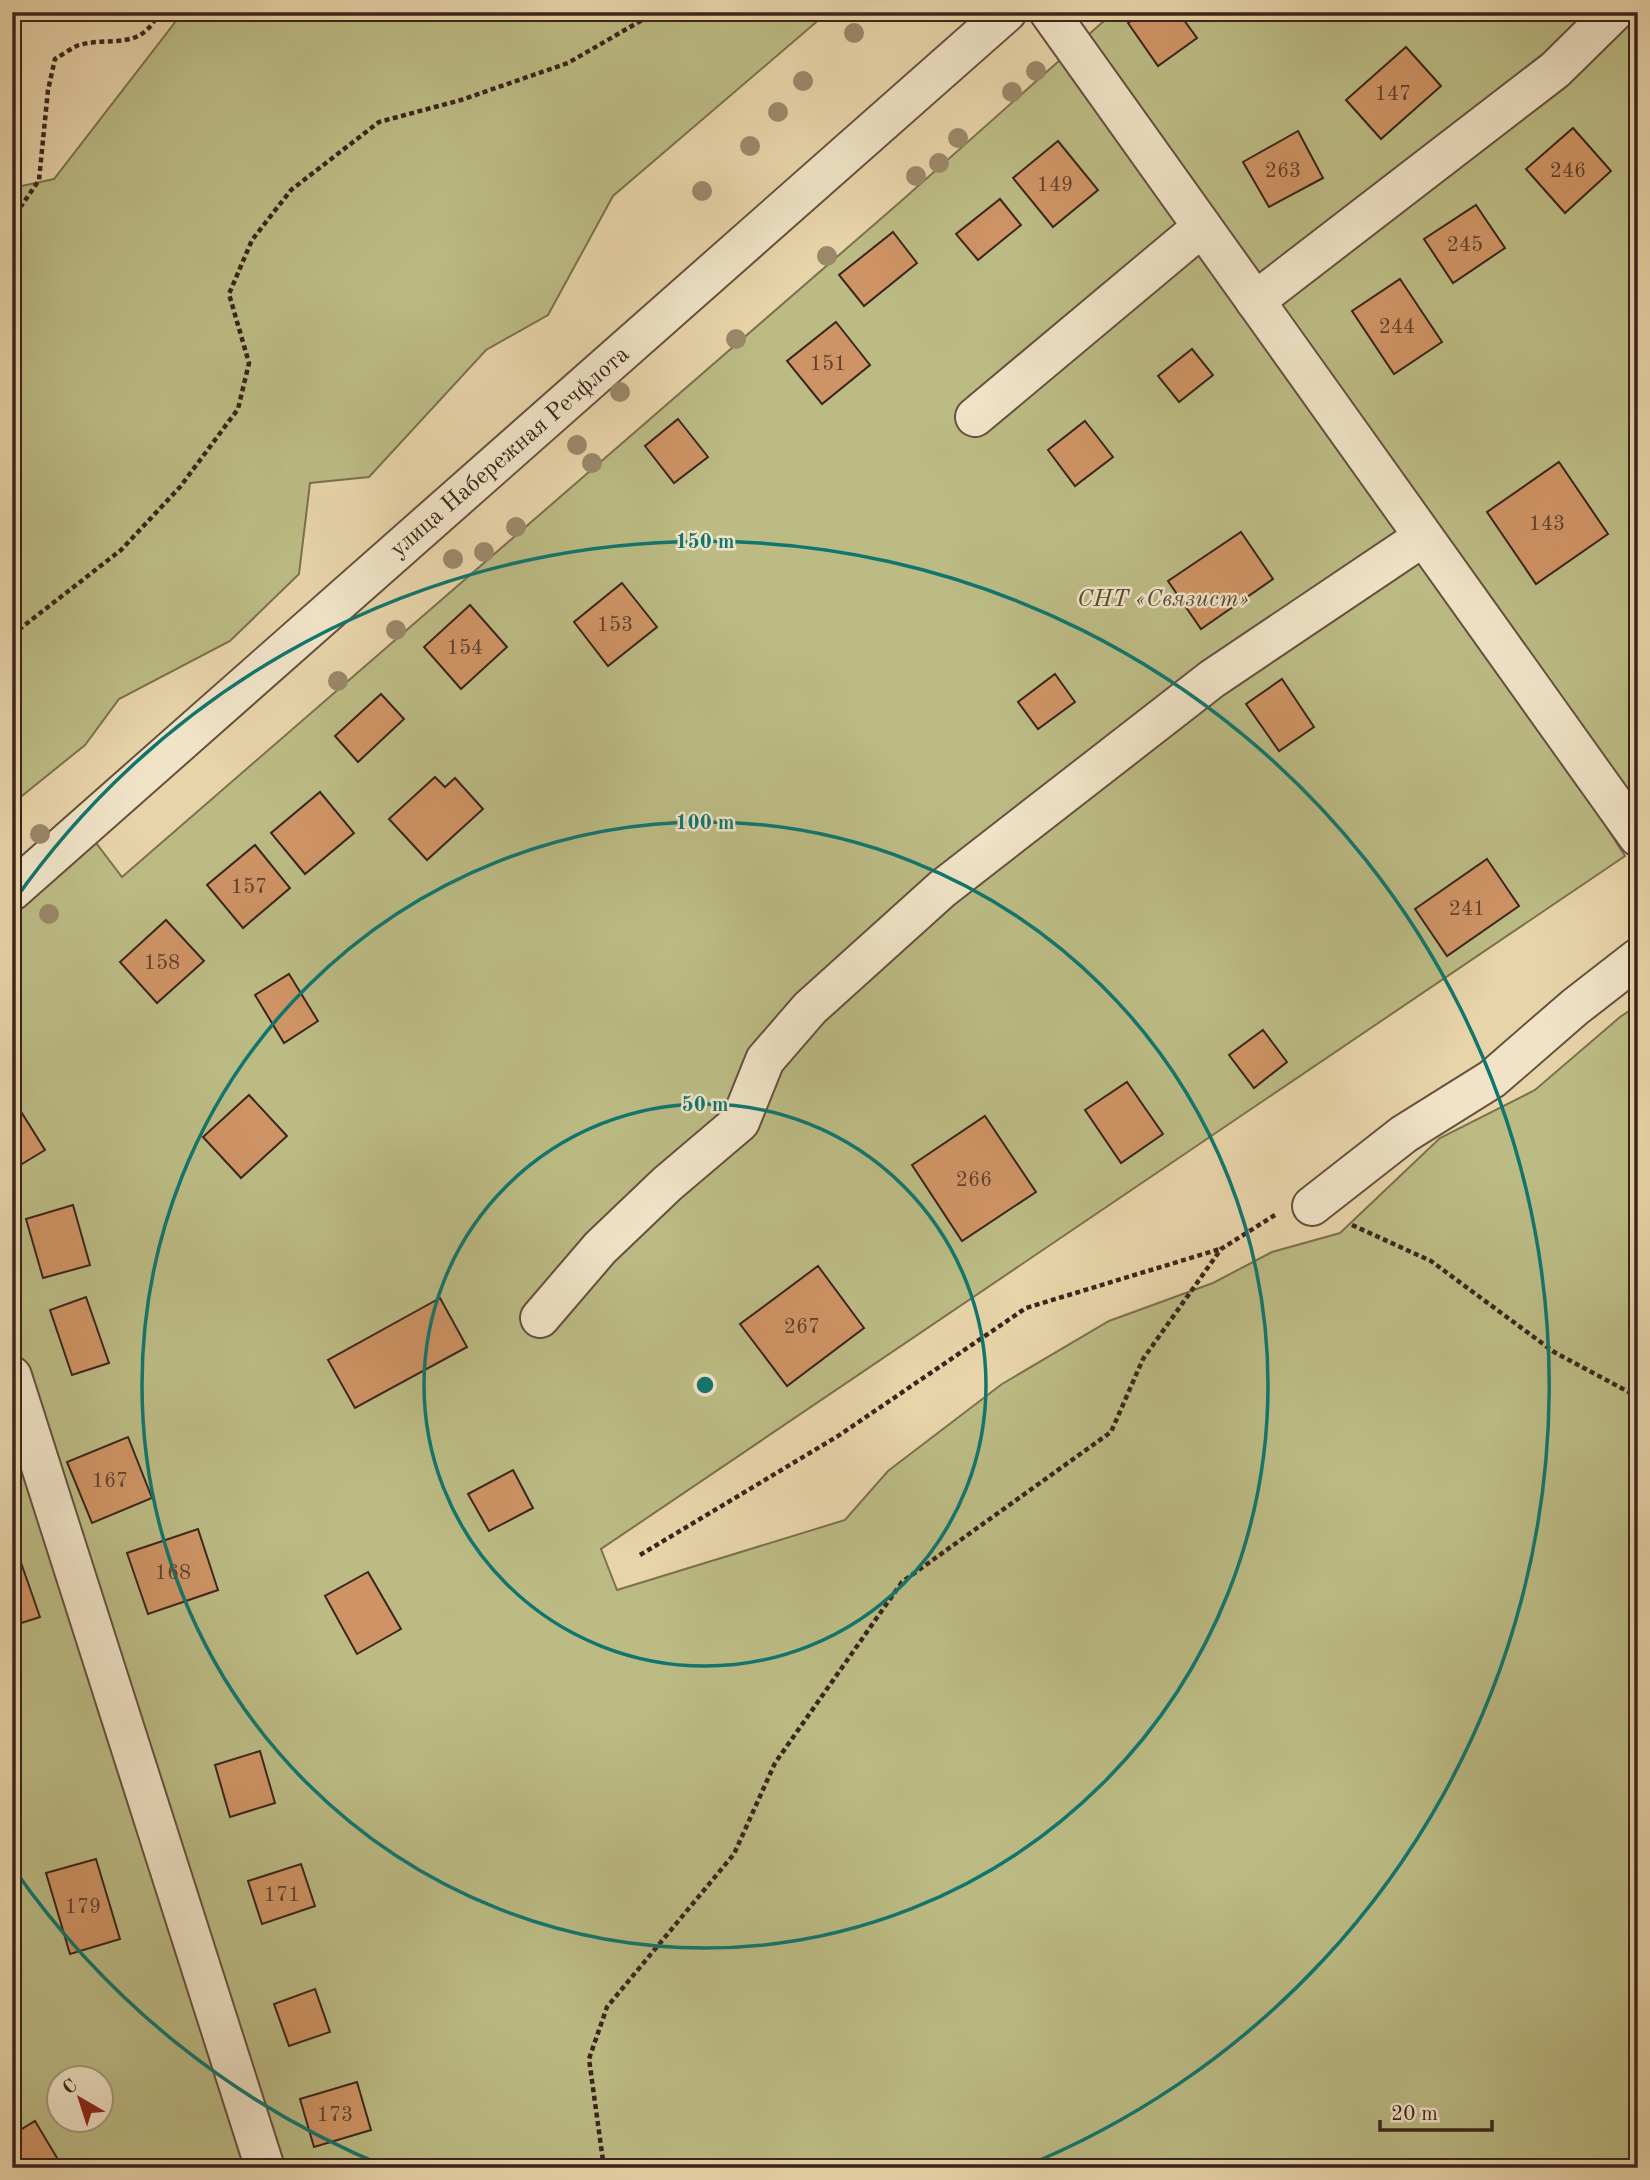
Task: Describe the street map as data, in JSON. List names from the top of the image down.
{
  "streets": {
    "street": ["улица Набережная Речфлота"]
  },
  "parks": ["СНТ «Связист»"],
  "house_numbers": [
    "147",
    "263",
    "246",
    "149",
    "245",
    "244",
    "151",
    "143",
    "153",
    "154",
    "157",
    "241",
    "158",
    "266",
    "267",
    "167",
    "168",
    "171",
    "179",
    "173"
  ],
  "scale_bar": "20 m",
  "north": "top left",
  "rings": ["150 m", "100 m", "50 m"]
}
